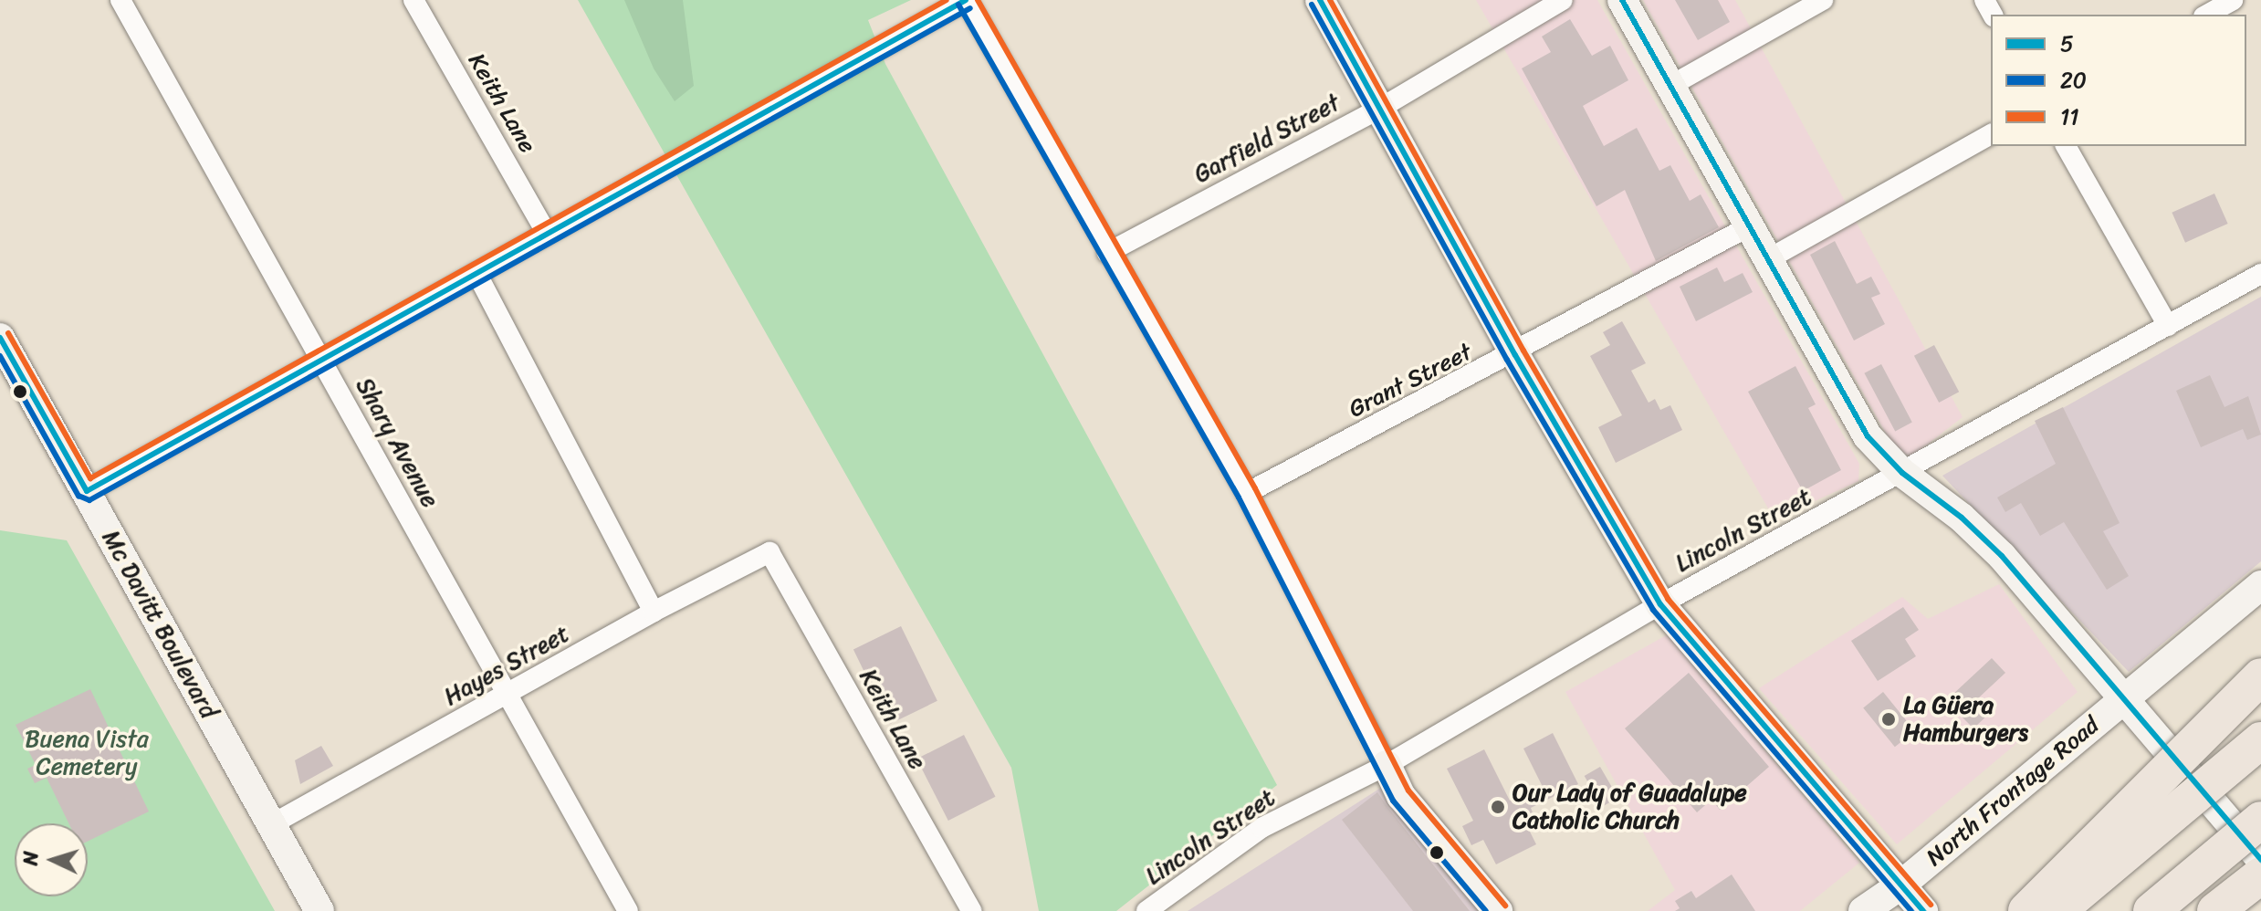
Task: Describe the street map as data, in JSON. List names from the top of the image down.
{
  "streets": {
    "street": [
      "Keith Lane",
      "Garfield Street",
      "Grant Street",
      "Shary Avenue",
      "Lincoln Street",
      "Mc Davitt Boulevard",
      "Hayes Street",
      "North Frontage Road"
    ]
  },
  "crossings": [
    ["Keith Lane", "Hayes Street"],
    ["Shary Avenue", "Hayes Street"],
    ["Mc Davitt Boulevard", "Hayes Street"]
  ],
  "parks": ["Buena Vista Cemetery"],
  "places": ["La Güera Hamburgers", "Our Lady of Guadalupe Catholic Church"],
  "lines": ["transit line 5", "transit line 11", "transit line 20"],
  "legend": ["5", "20", "11"],
  "north": "left"
}
